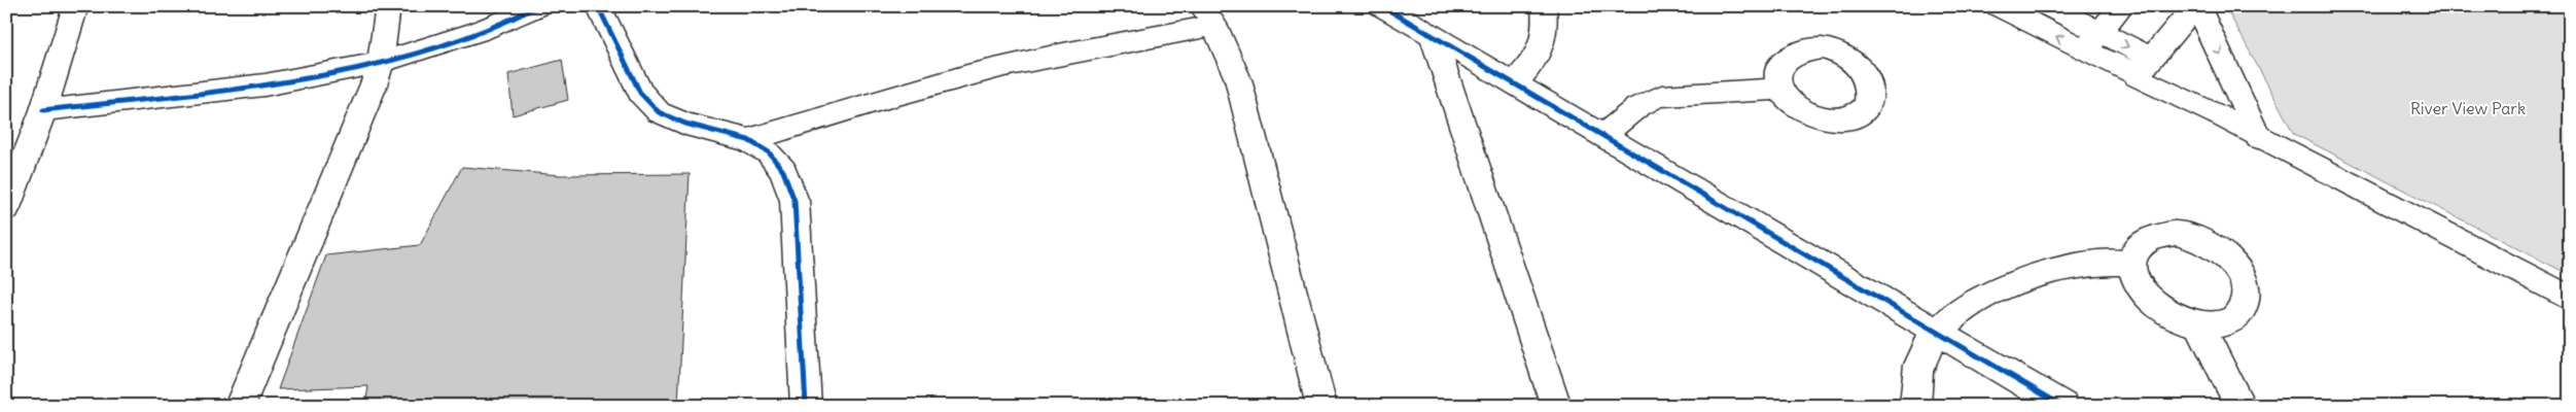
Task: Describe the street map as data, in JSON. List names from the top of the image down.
{
  "parks": ["River View Park"]
}
